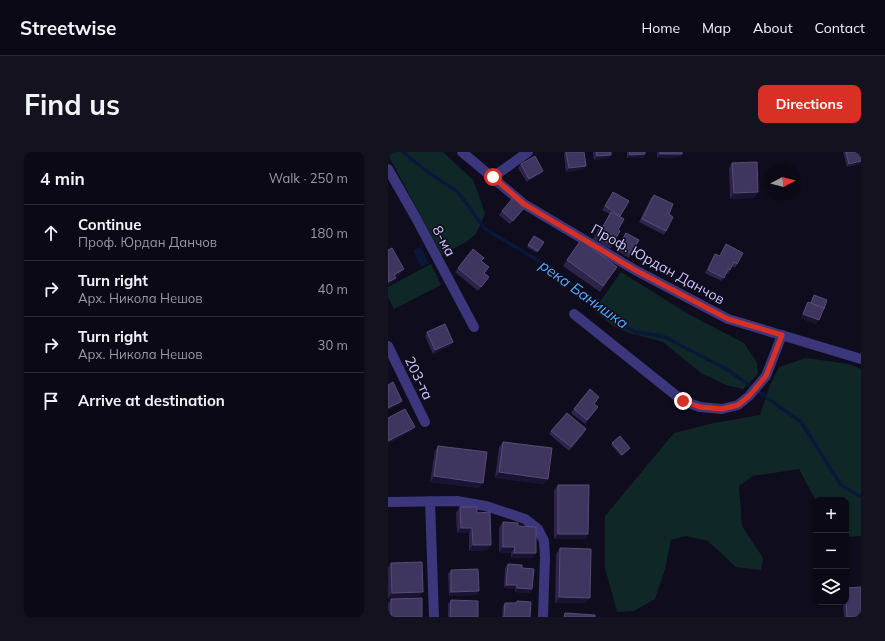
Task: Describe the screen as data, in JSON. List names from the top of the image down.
{
  "streets": {
    "street": ["8-ма", "Проф. Юрдан Данчов", "203-та"]
  },
  "water": ["река Банишка"],
  "north": "right",
  "page": {
    "header": "Streetwise",
    "nav": [
      "Home",
      "Map",
      "About",
      "Contact"
    ],
    "buttons": "Directions",
    "title": "Find us",
    "heading": ["4 min", "Walk · 250 m"],
    "list": [
      ["Continue", "Проф. Юрдан Данчов", "180 m"],
      ["Turn right", "Арх. Никола Нешов", "40 m"],
      ["Turn right", "Арх. Никола Нешов", "30 m"],
      "Arrive at destination"
    ],
    "map_buttons": ["+", "−"]
  }
}
